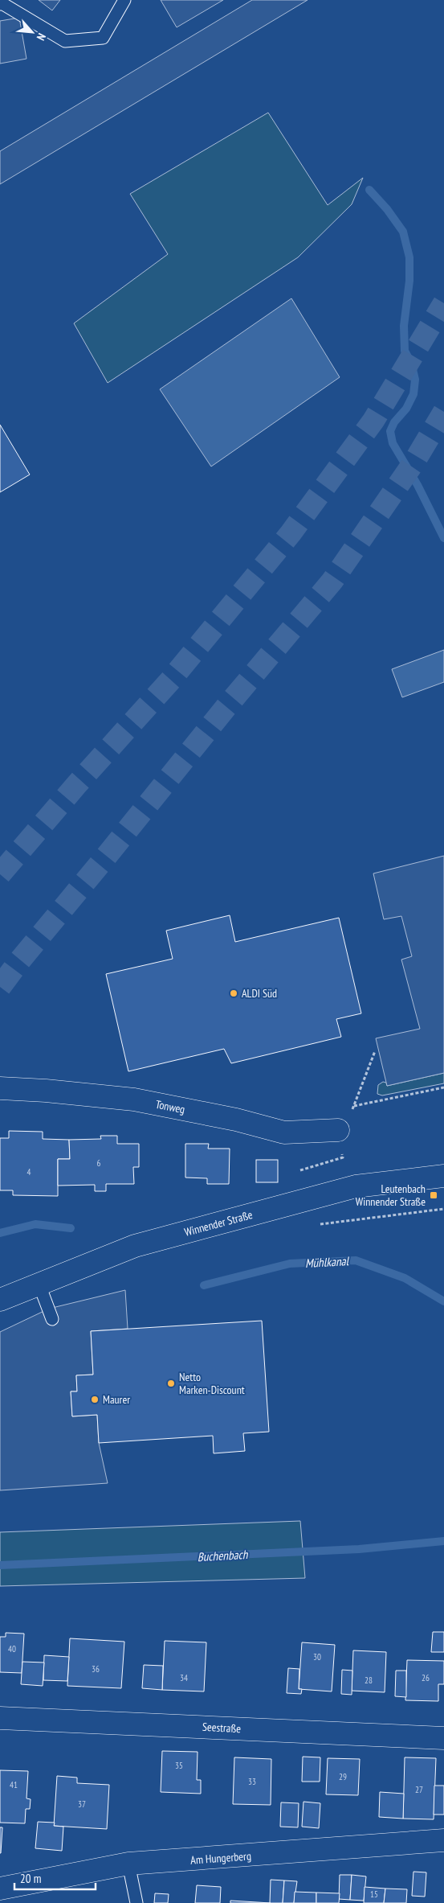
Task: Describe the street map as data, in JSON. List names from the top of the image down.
{
  "streets": {
    "street": [
      "Tonweg",
      "Winnender Straße",
      "Seestraße",
      "Am Hungerberg"
    ]
  },
  "water": ["Mühlkanal", "Buchenbach"],
  "places": {
    "other": ["ALDI Süd", "Netto Marken-Discount", "Maurer"],
    "transit": ["Leutenbach Winnender Straße"]
  },
  "house_numbers": [
    "6",
    "4",
    "40",
    "30",
    "36",
    "34",
    "26",
    "28",
    "35",
    "29",
    "33",
    "41",
    "27",
    "37",
    "15"
  ],
  "scale_bar": "20 m",
  "north": "bottom right"
}
